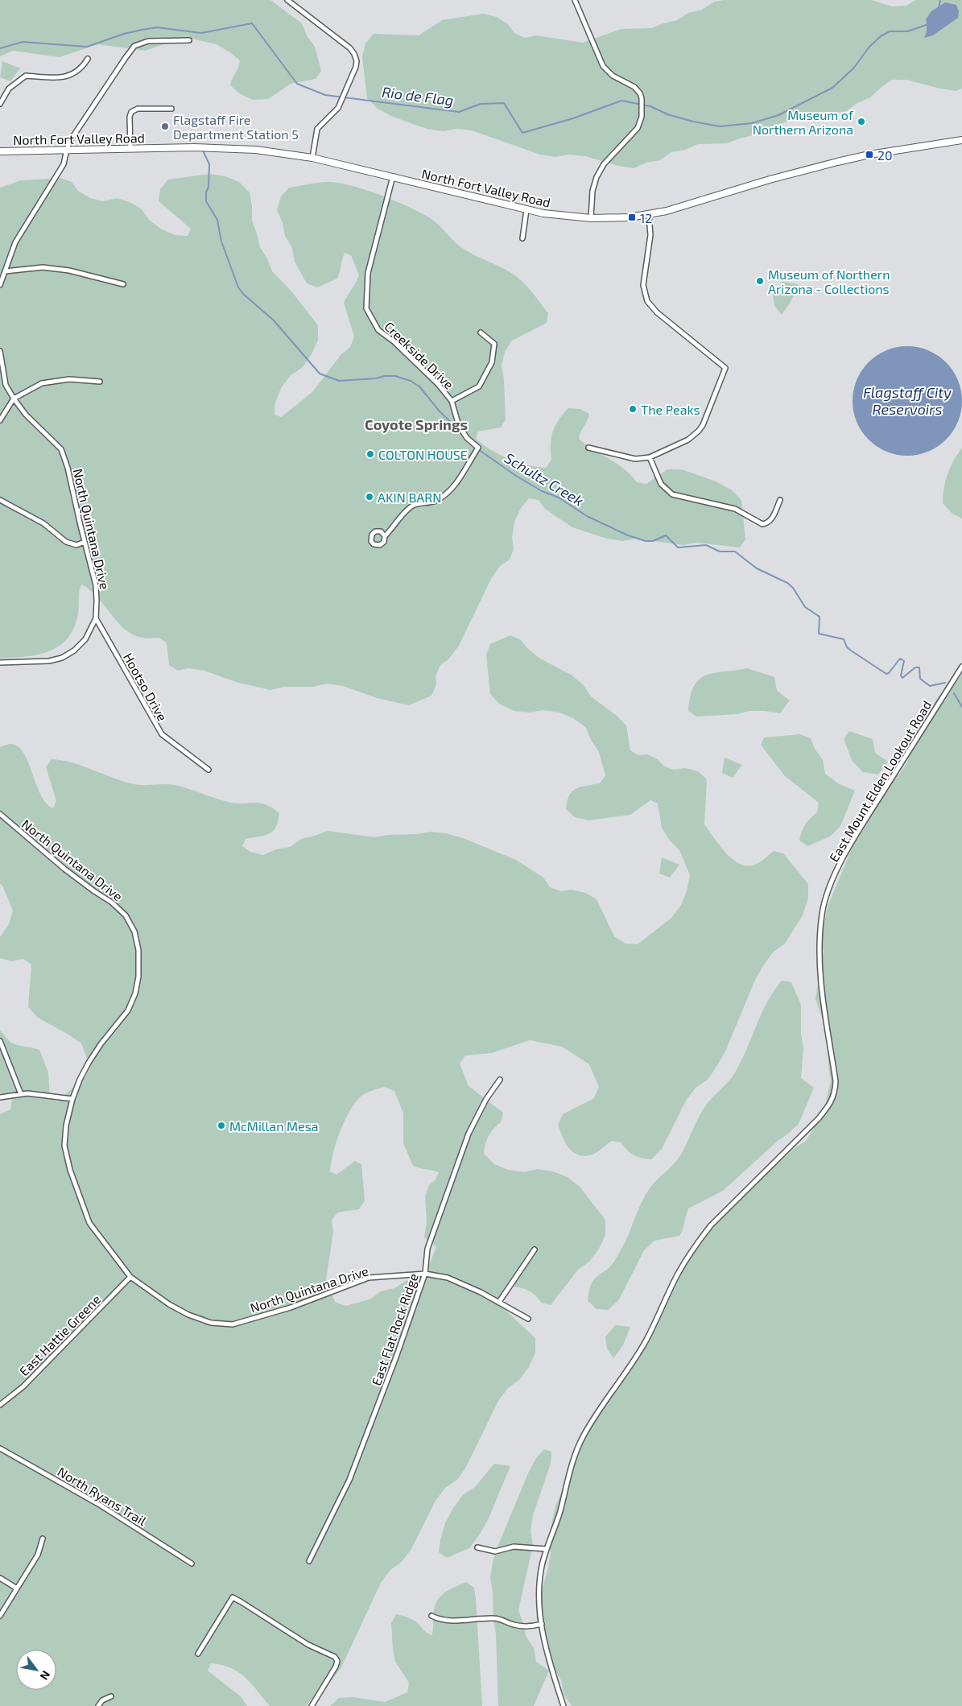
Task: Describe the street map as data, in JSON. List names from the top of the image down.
{
  "streets": {
    "main road": ["North Fort Valley Road"],
    "street": [
      "Creekside Drive",
      "North Quintana Drive",
      "Hootso Drive",
      "East Mount Elden Lookout Road",
      "East Flat Rock Ridge",
      "East Hattie Greene",
      "North Ryans Trail"
    ]
  },
  "crossings": [
    ["North Fort Valley Road", "Creekside Drive"],
    ["North Quintana Drive", "Hootso Drive"],
    ["North Quintana Drive", "East Flat Rock Ridge"],
    ["North Quintana Drive", "East Hattie Greene"]
  ],
  "districts": ["Coyote Springs"],
  "water": ["Rio de Flag", "Flagstaff City Reservoirs", "Schultz Creek"],
  "places": {
    "other": [
      "Museum of Northern Arizona",
      "Flagstaff Fire Department Station 5",
      "Museum of Northern Arizona - Collections",
      "The Peaks",
      "COLTON HOUSE",
      "AKIN BARN",
      "McMillan Mesa"
    ],
    "transit": ["20", "12"]
  },
  "north": "bottom right"
}
